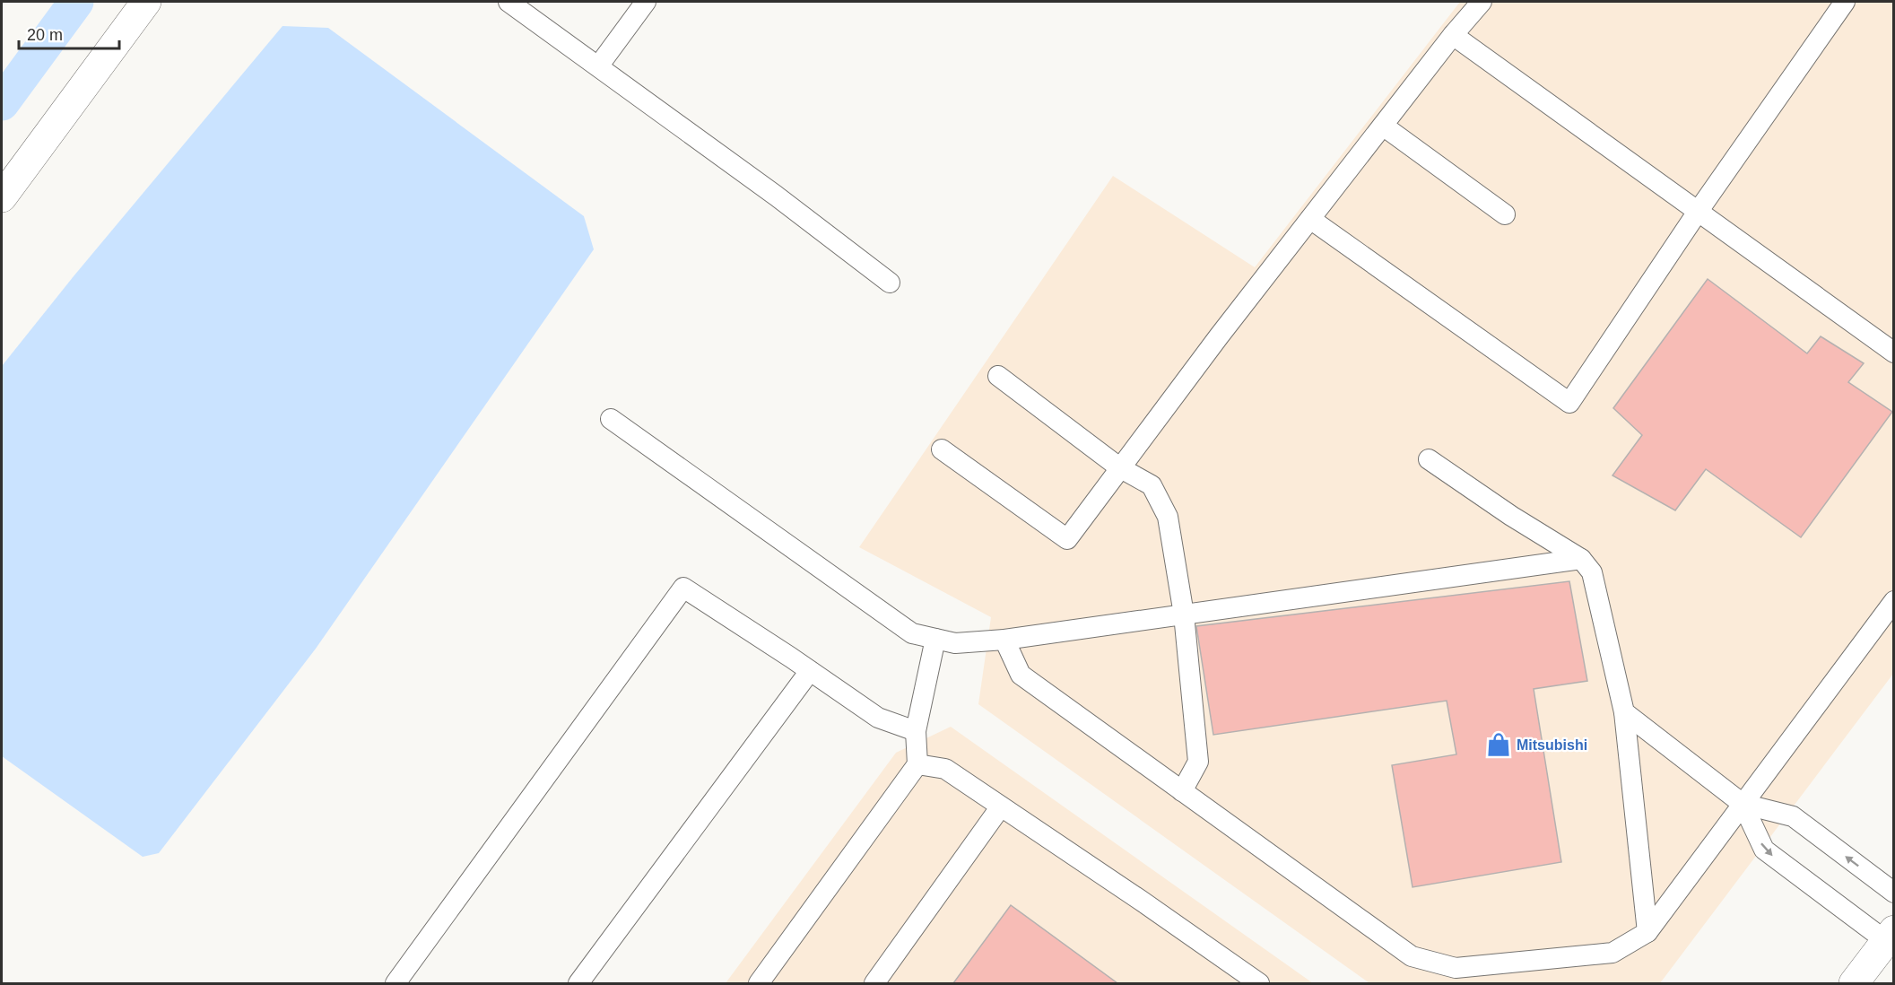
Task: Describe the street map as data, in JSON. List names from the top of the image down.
{
  "places": {
    "shop": ["Mitsubishi"]
  },
  "scale_bar": "20 m"
}
